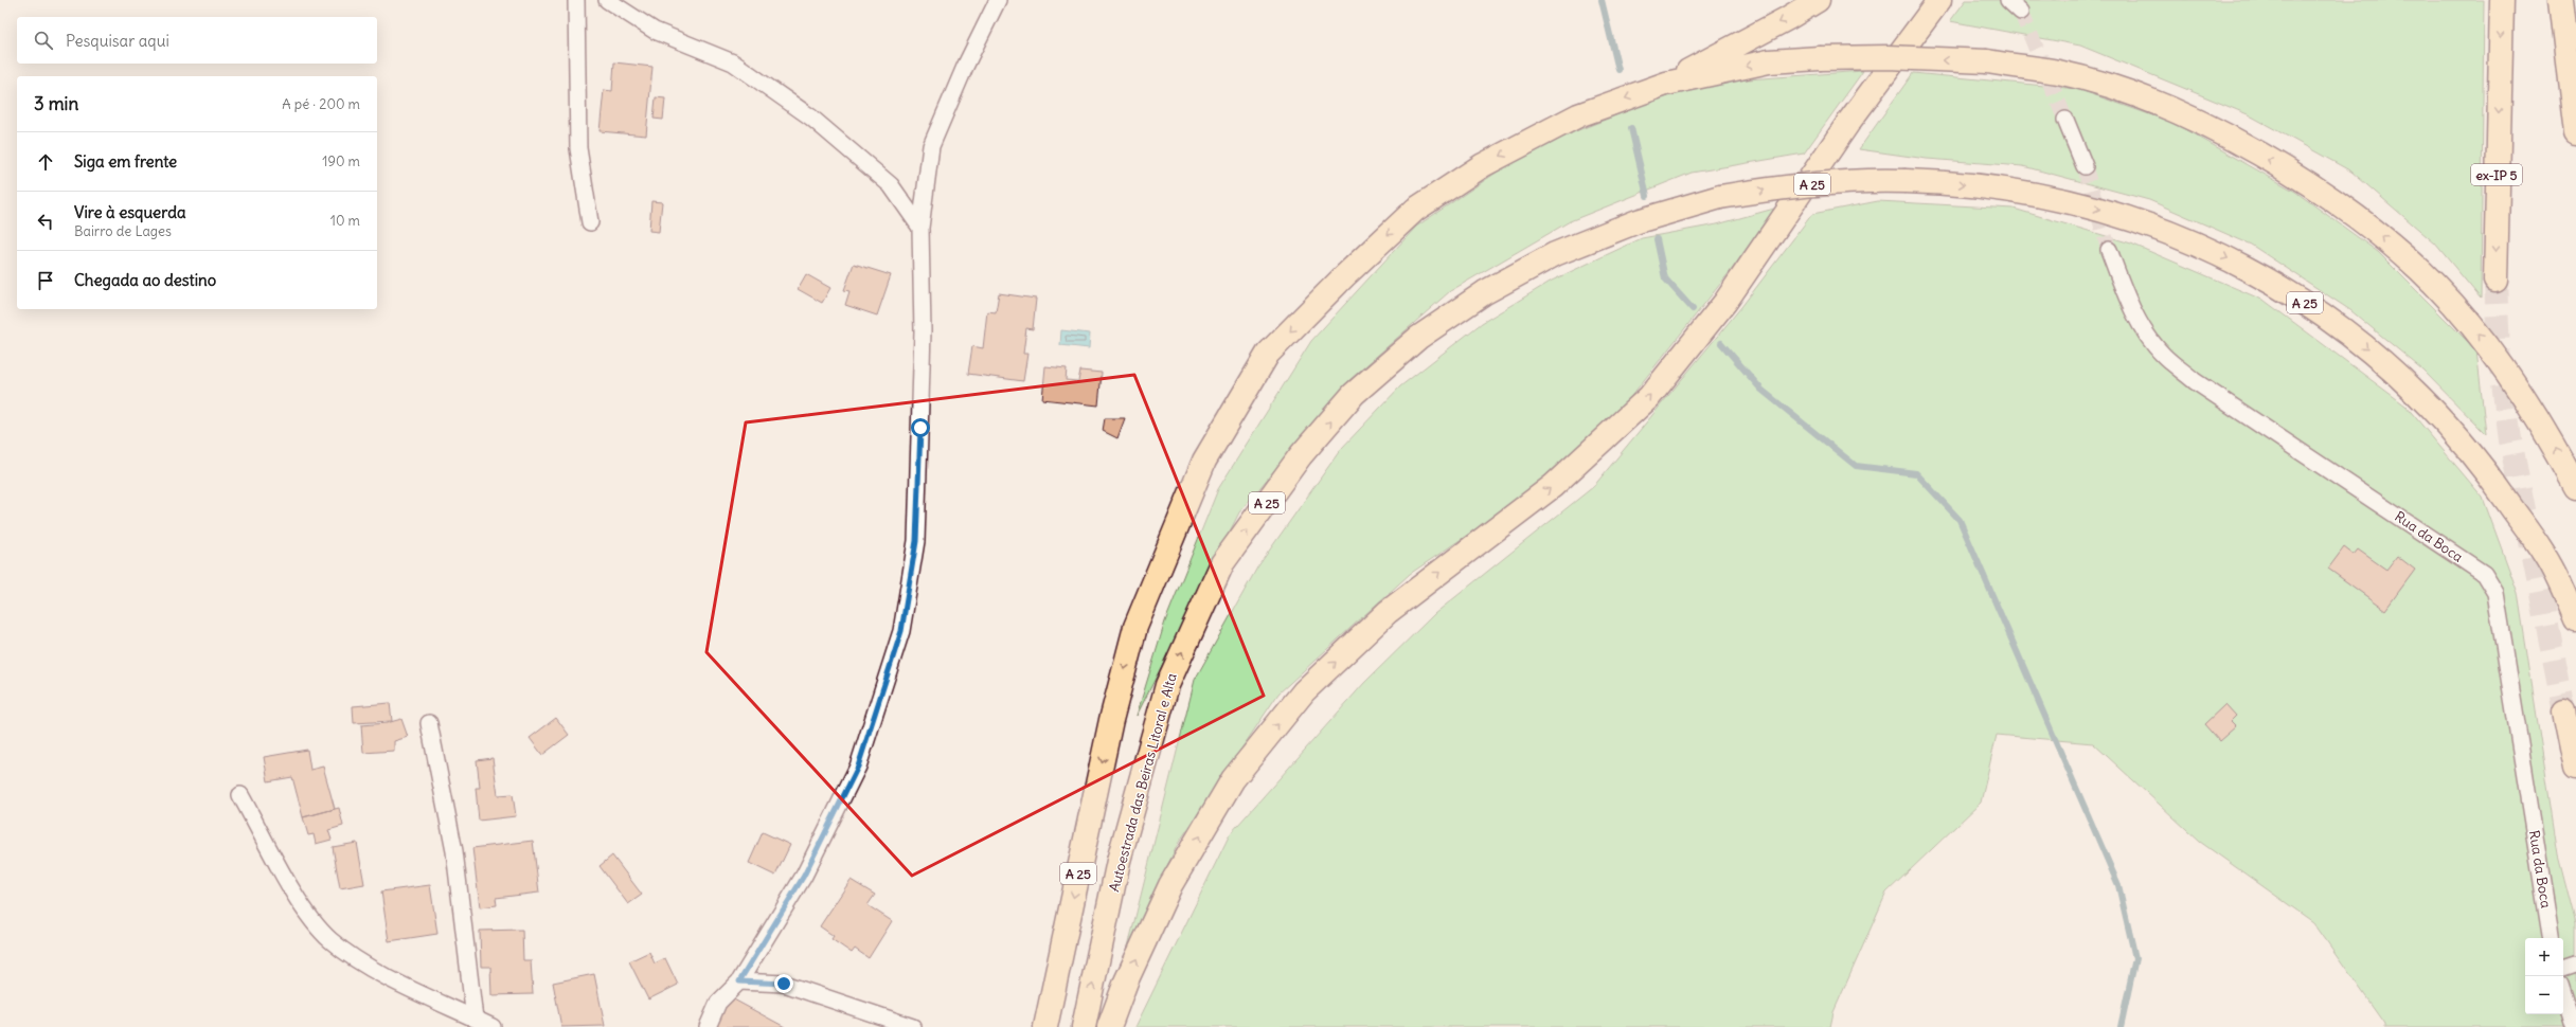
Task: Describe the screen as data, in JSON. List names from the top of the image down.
{
  "streets": {
    "highway": ["ex-IP 5", "A 25", "Autoestrada das Beiras Litoral e Alta"],
    "street": ["Rua da Boca"]
  },
  "page": {
    "search": "Pesquisar aqui",
    "heading": ["3 min", "A pé · 200 m"],
    "list": [
      ["Siga em frente", "190 m"],
      ["Vire à esquerda", "Bairro de Lages", "10 m"],
      "Chegada ao destino"
    ],
    "map_buttons": ["+", "−"]
  }
}
